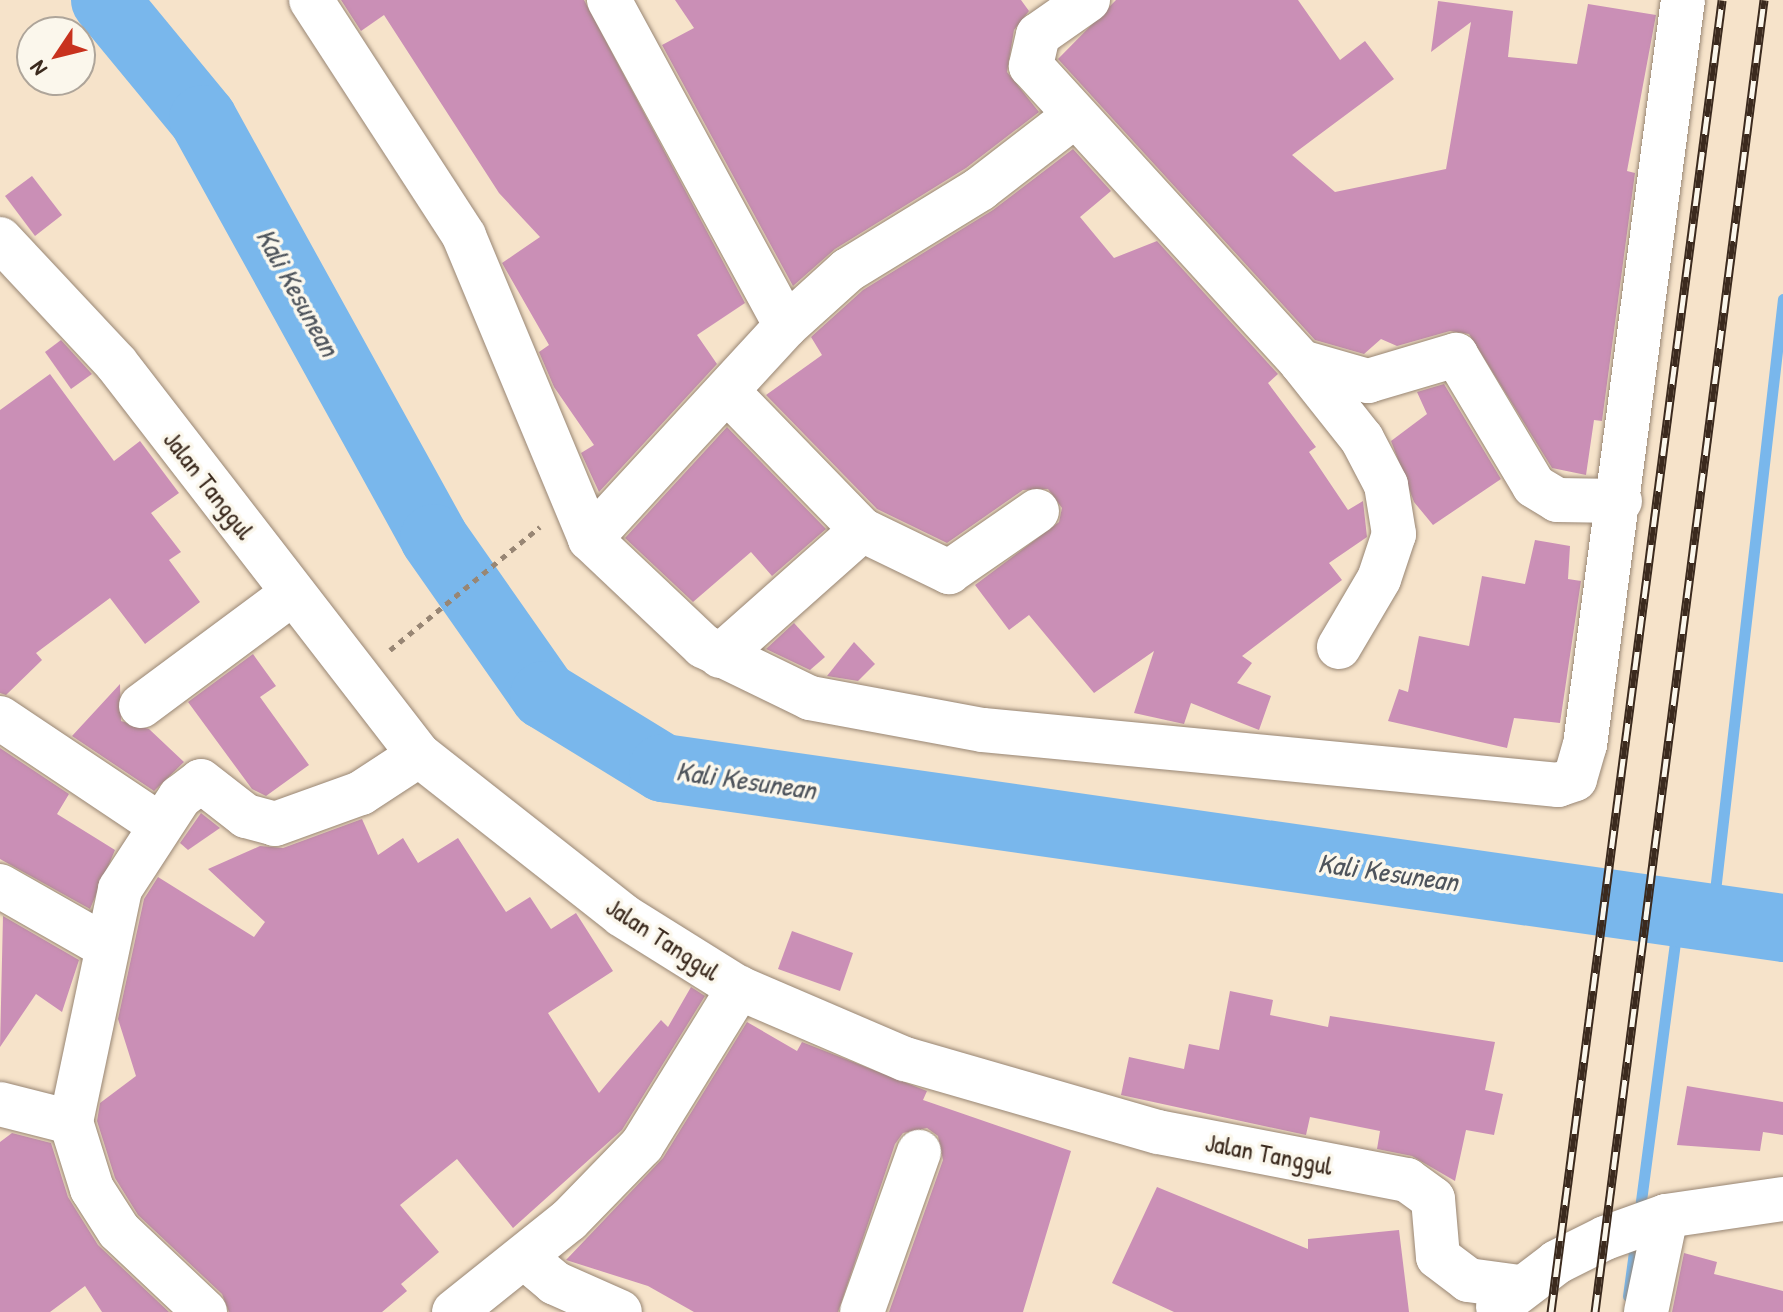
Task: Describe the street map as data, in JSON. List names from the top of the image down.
{
  "streets": {
    "street": ["Jalan Tanggul"]
  },
  "water": ["Kali Kesunean"],
  "north": "bottom left"
}
